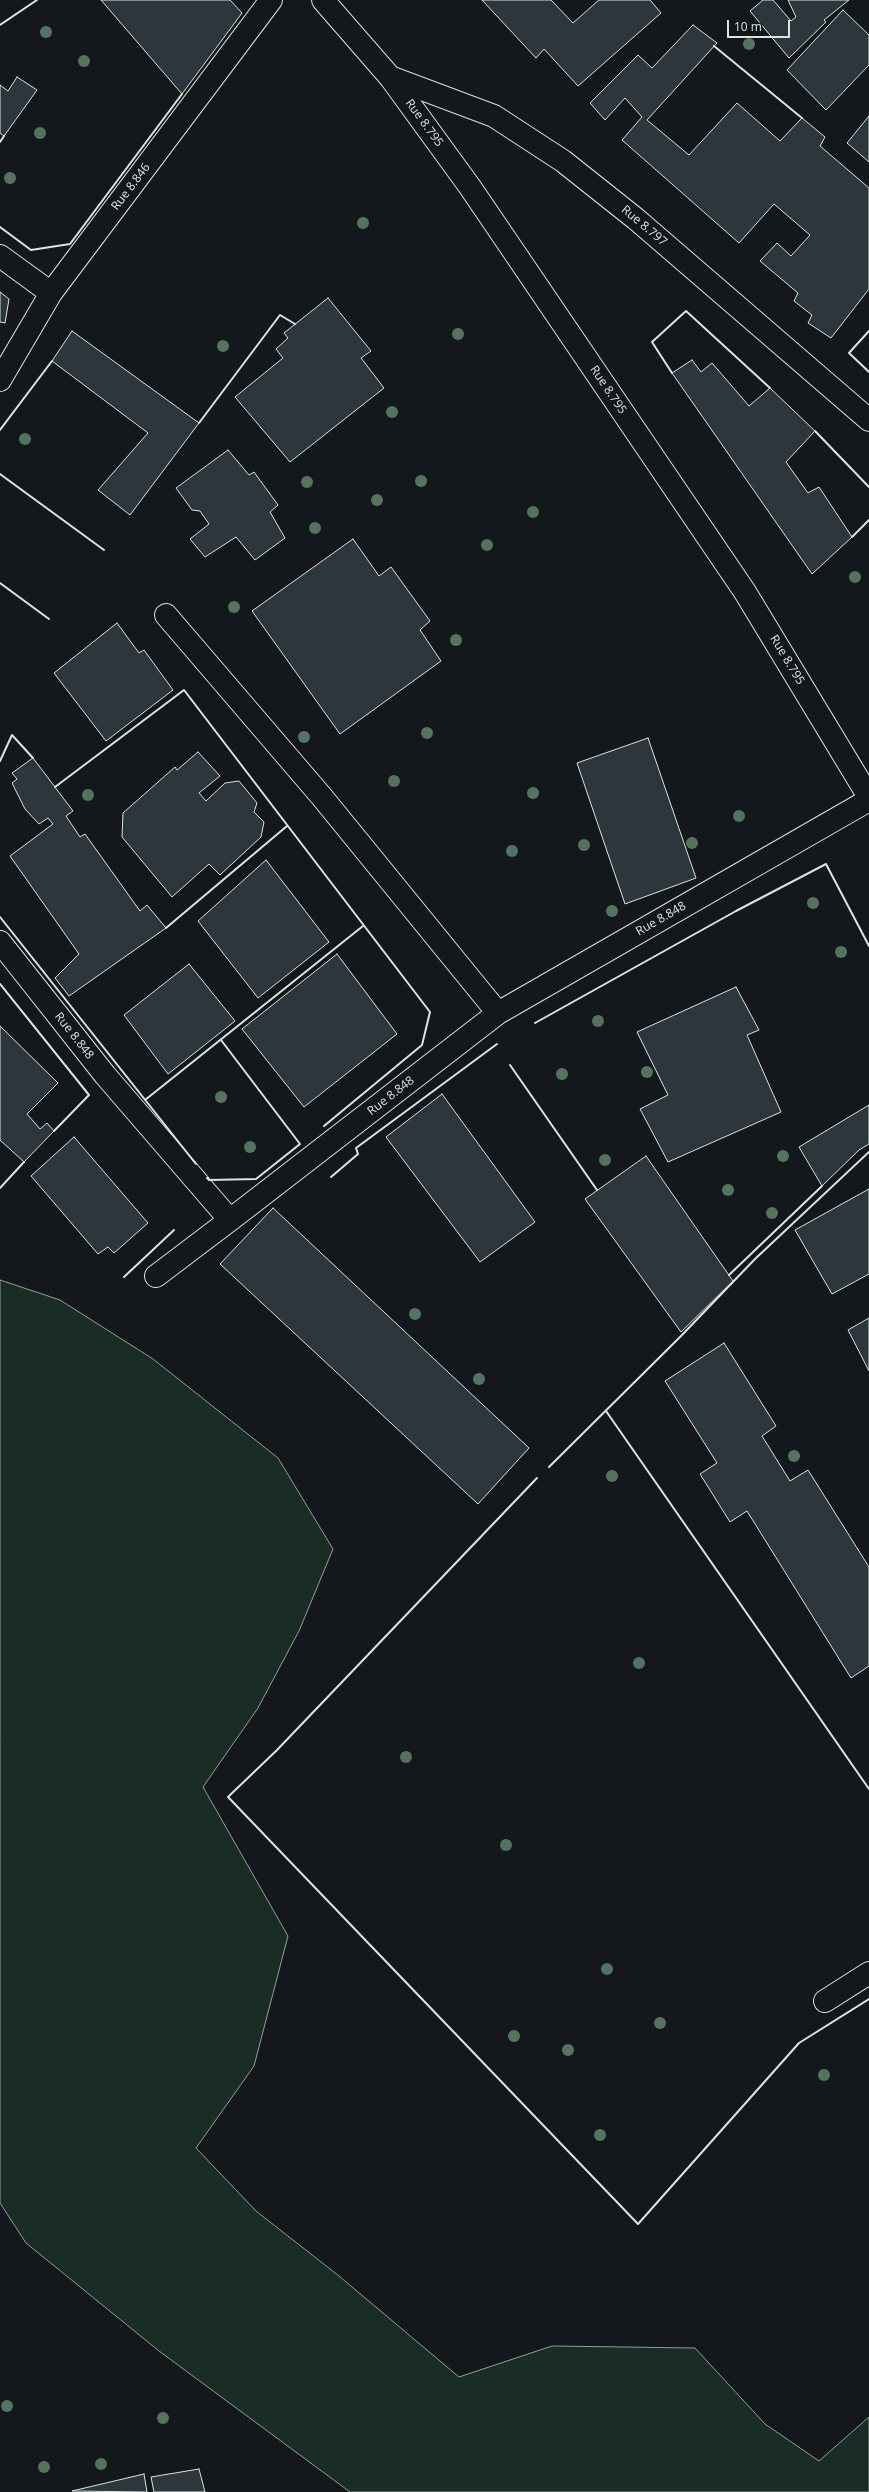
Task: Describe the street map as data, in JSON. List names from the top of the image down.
{
  "streets": {
    "main road": [
      "Rue 8.795",
      "Rue 8.846",
      "Rue 8.797",
      "Rue 8.848"
    ]
  },
  "crossings": [
    ["Rue 8.795", "Rue 8.797"]
  ],
  "scale_bar": "10 m"
}
